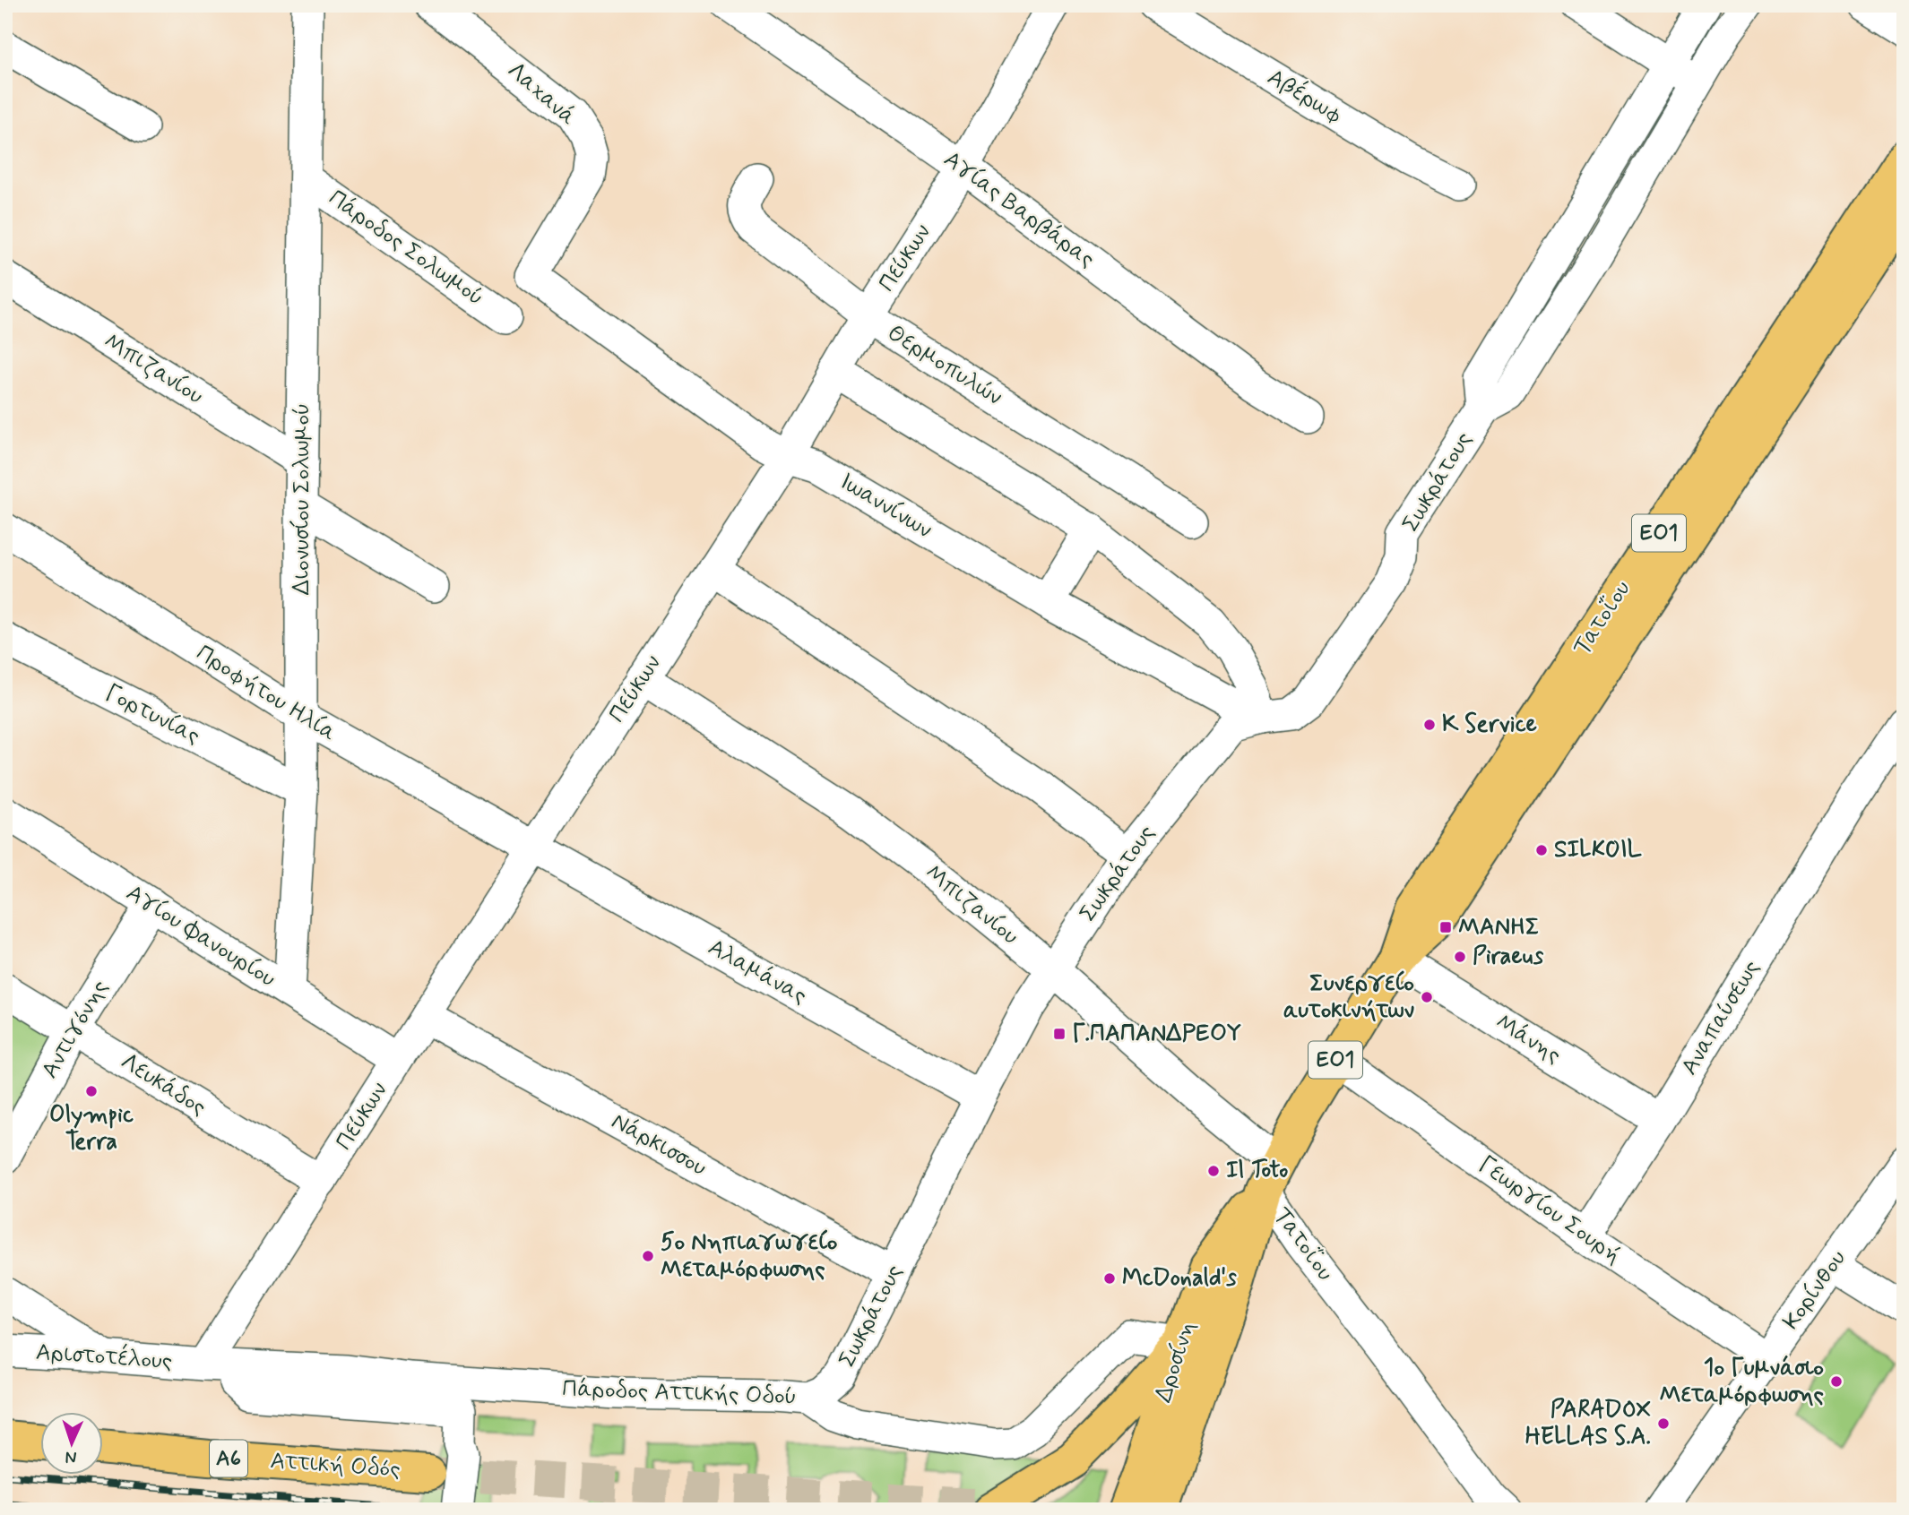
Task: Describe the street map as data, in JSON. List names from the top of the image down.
{
  "streets": {
    "main road": [
      "ΕΟ1",
      "Τατοΐου",
      "Δροσίνη",
      "Α6",
      "Αττική Οδός"
    ],
    "street": [
      "Λαχανά",
      "Αβέρωφ",
      "Αγίας Βαρβάρας",
      "Πάροδος Σολωμού",
      "Πεύκων",
      "Θερμοπυλών",
      "Μπιζανίου",
      "Σωκράτους",
      "Διονυσίου Σολωμού",
      "Ιωαννίνων",
      "Προφήτου Ηλία",
      "Γορτυνίας",
      "Αγίου Φανουρίου",
      "Αλαμάνας",
      "Αναπαύσεως",
      "Αντιγόνης",
      "Μάνης",
      "Λευκάδος",
      "Νάρκισσου",
      "Γεωργίου Σουρή",
      "Κορίνθου",
      "Αριστοτέλους",
      "Πάροδος Αττικής Οδού"
    ]
  },
  "crossings": [
    ["Λαχανά", "Ιωαννίνων"],
    ["Αγίας Βαρβάρας", "Πεύκων"],
    ["Πάροδος Σολωμού", "Διονυσίου Σολωμού"],
    ["Πεύκων", "Θερμοπυλών"],
    ["Πεύκων", "Μπιζανίου"],
    ["Πεύκων", "Ιωαννίνων"],
    ["Πεύκων", "Προφήτου Ηλία"],
    ["Πεύκων", "Αγίου Φανουρίου"],
    ["Πεύκων", "Αλαμάνας"],
    ["Πεύκων", "Λευκάδος"],
    ["Πεύκων", "Νάρκισσου"],
    ["Πεύκων", "Αριστοτέλους"],
    ["Πεύκων", "Πάροδος Αττικής Οδού"],
    ["Μπιζανίου", "Σωκράτους"],
    ["Μπιζανίου", "Διονυσίου Σολωμού"],
    ["Μπιζανίου", "Τατοΐου"],
    ["Μπιζανίου", "Δροσίνη"],
    ["Σωκράτους", "Ιωαννίνων"],
    ["Σωκράτους", "Αλαμάνας"],
    ["Σωκράτους", "Νάρκισσου"],
    ["Σωκράτους", "Πάροδος Αττικής Οδού"],
    ["Διονυσίου Σολωμού", "Προφήτου Ηλία"],
    ["Διονυσίου Σολωμού", "Γορτυνίας"],
    ["Διονυσίου Σολωμού", "Αγίου Φανουρίου"],
    ["Τατοΐου", "Μάνης"],
    ["Τατοΐου", "Γεωργίου Σουρή"],
    ["Τατοΐου", "Δροσίνη"],
    ["Προφήτου Ηλία", "Αλαμάνας"],
    ["Αγίου Φανουρίου", "Αντιγόνης"],
    ["Αναπαύσεως", "Μάνης"],
    ["Αναπαύσεως", "Γεωργίου Σουρή"],
    ["Αντιγόνης", "Λευκάδος"],
    ["Γεωργίου Σουρή", "Κορίνθου"],
    ["Αριστοτέλους", "Πάροδος Αττικής Οδού"],
    ["Δροσίνη", "Πάροδος Αττικής Οδού"]
  ],
  "places": {
    "other": [
      "K Service",
      "SILKOIL",
      "Piraeus",
      "Συνεργείο αυτοκινήτων",
      "Olympic Terra",
      "Il Toto",
      "5ο Νηπιαγωγείο Μεταμόρφωσης",
      "McDonald's",
      "1ο Γυμνάσιο Μεταμόρφωσης",
      "PARADOX HELLAS S.A."
    ],
    "transit": ["ΜΑΝΗΣ", "Γ.ΠΑΠΑΝΔΡΕΟΥ"]
  },
  "north": "bottom"
}
